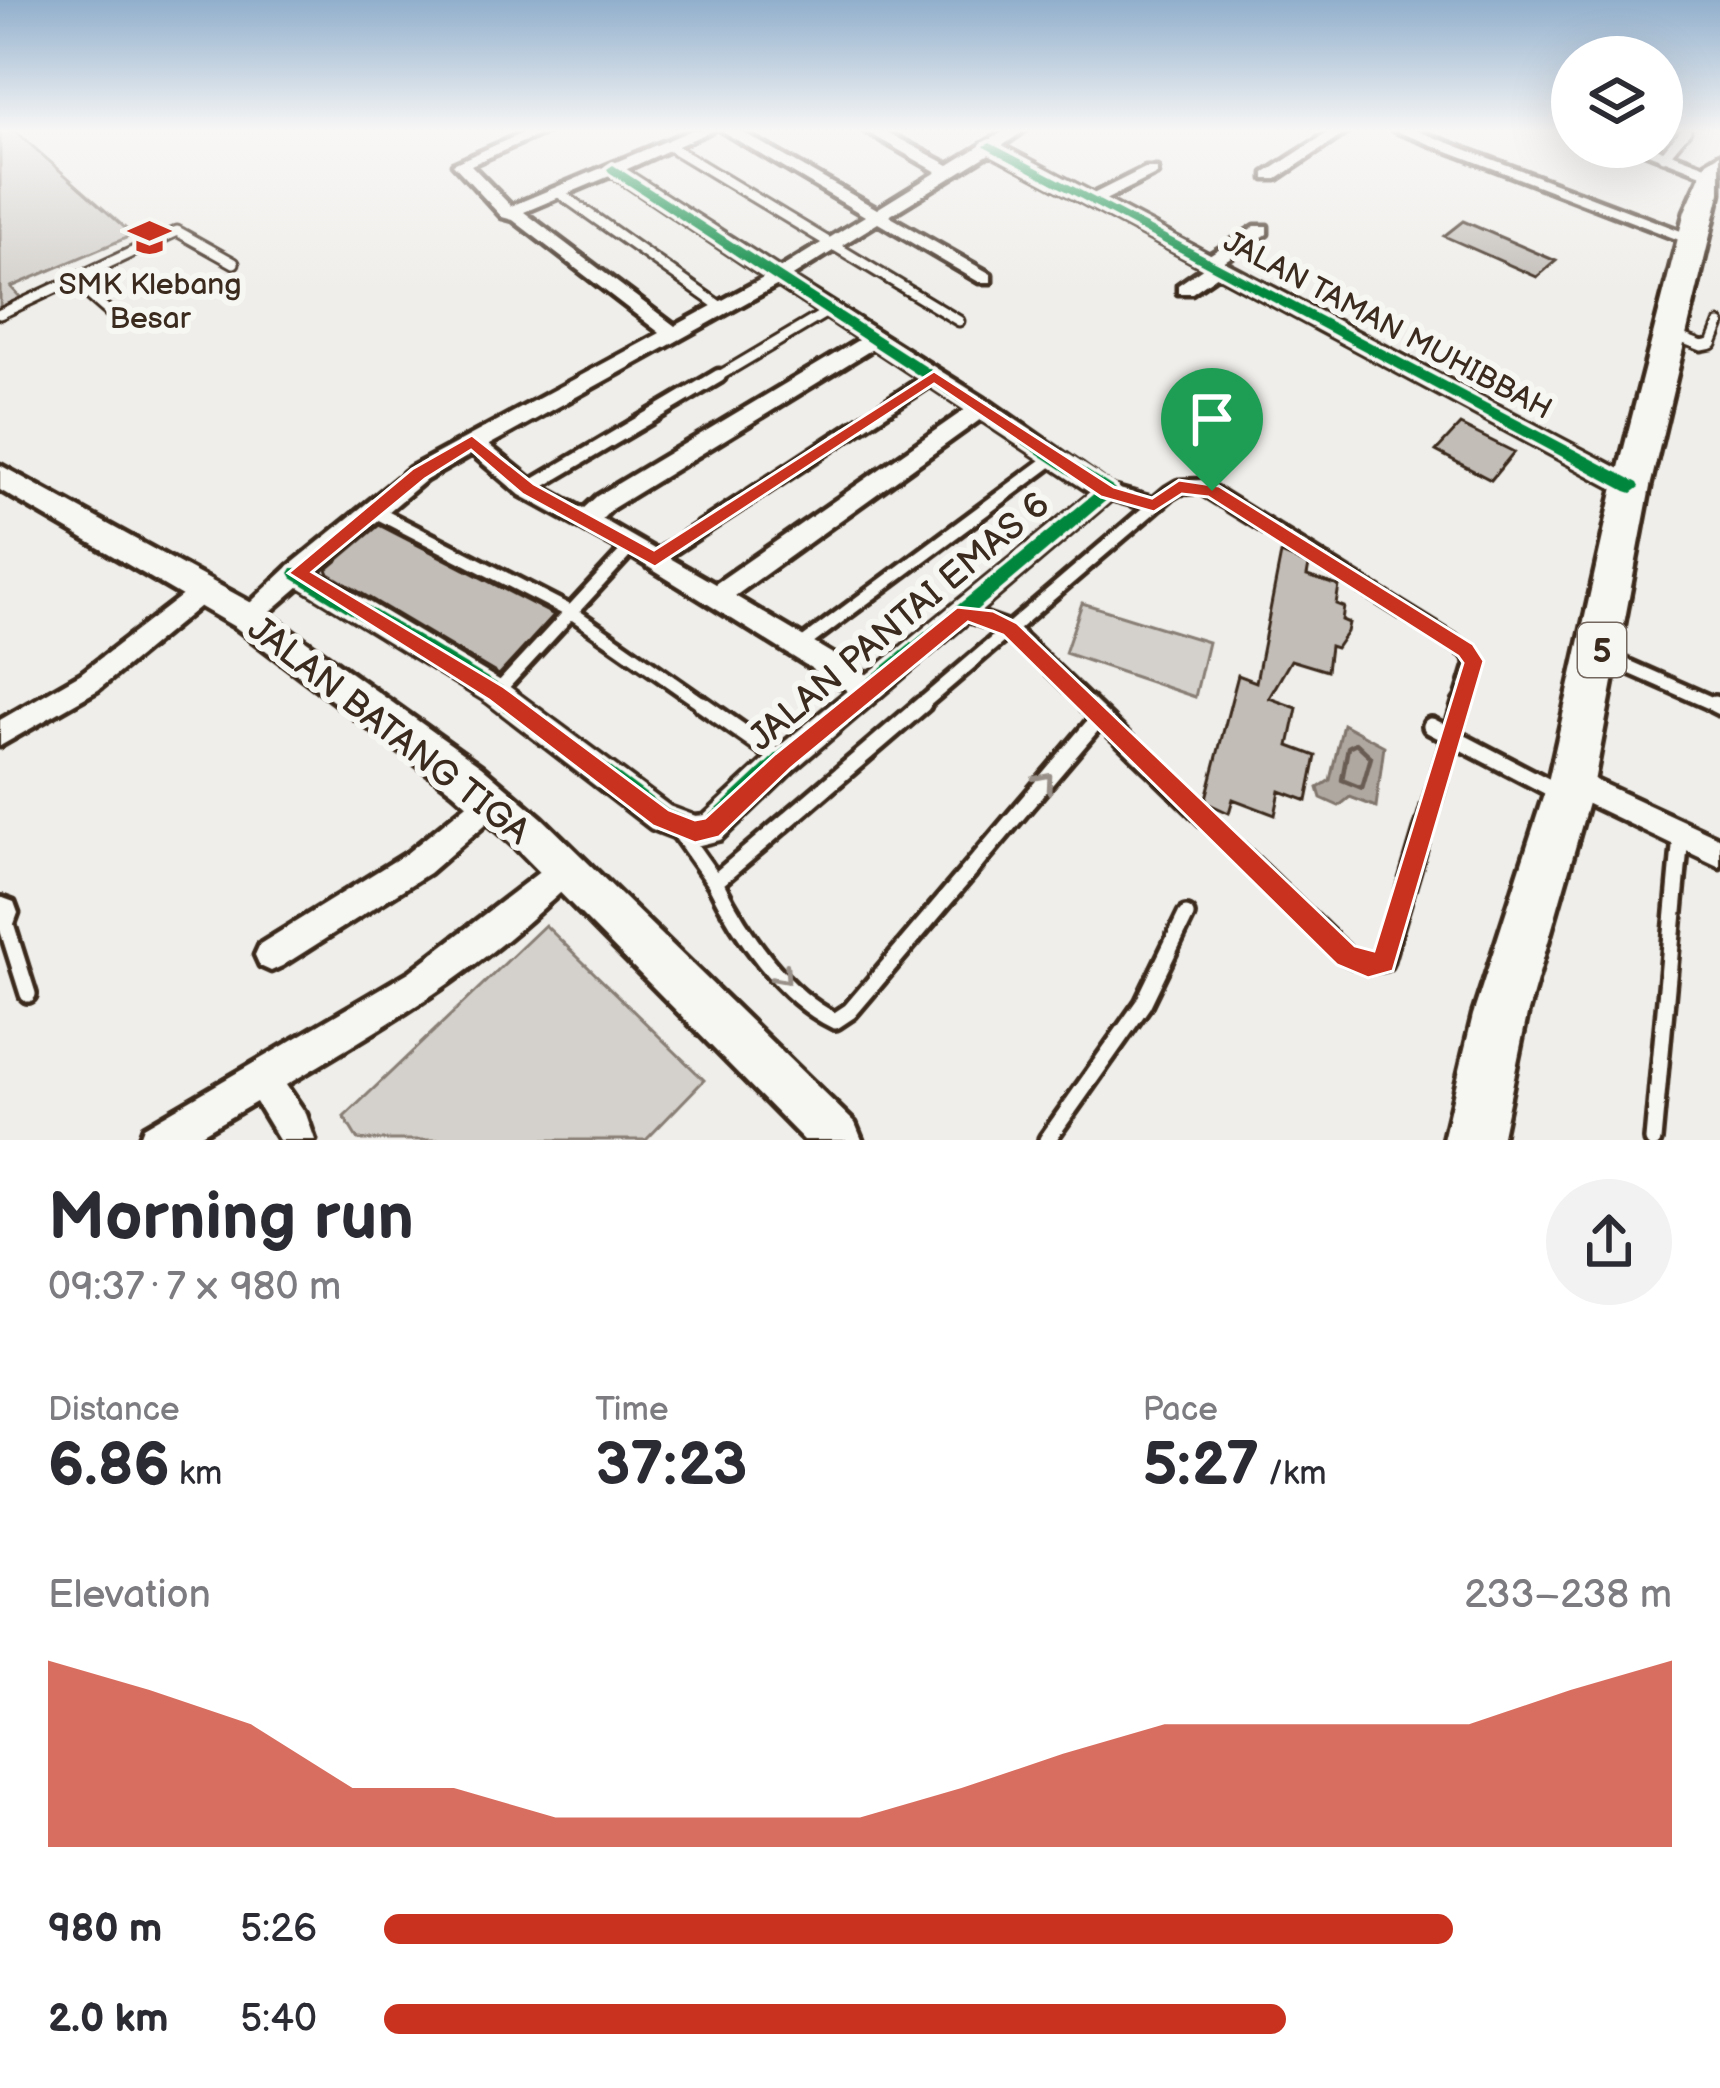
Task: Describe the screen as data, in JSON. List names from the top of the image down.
{
  "streets": {
    "highway": ["5"],
    "main road": ["JALAN BATANG TIGA"],
    "street": ["JALAN TAMAN MUHIBBAH", "JALAN PANTAI EMAS 6"]
  },
  "crossings": [
    ["JALAN TAMAN MUHIBBAH", "5"]
  ],
  "places": {
    "school or university": ["SMK Klebang Besar"]
  },
  "page": {
    "heading": ["Morning run", "09:37 · 7 × 980 m"],
    "stats": [
      ["Distance", "6.86 km"],
      ["Time", "37:23"],
      ["Pace", "5:27 /km"]
    ],
    "chart": ["Elevation", "233–238 m"],
    "list": [
      {
        "name": "980 m",
        "note": "5:26"
      },
      {
        "name": "2.0 km",
        "note": "5:40"
      }
    ]
  }
}
